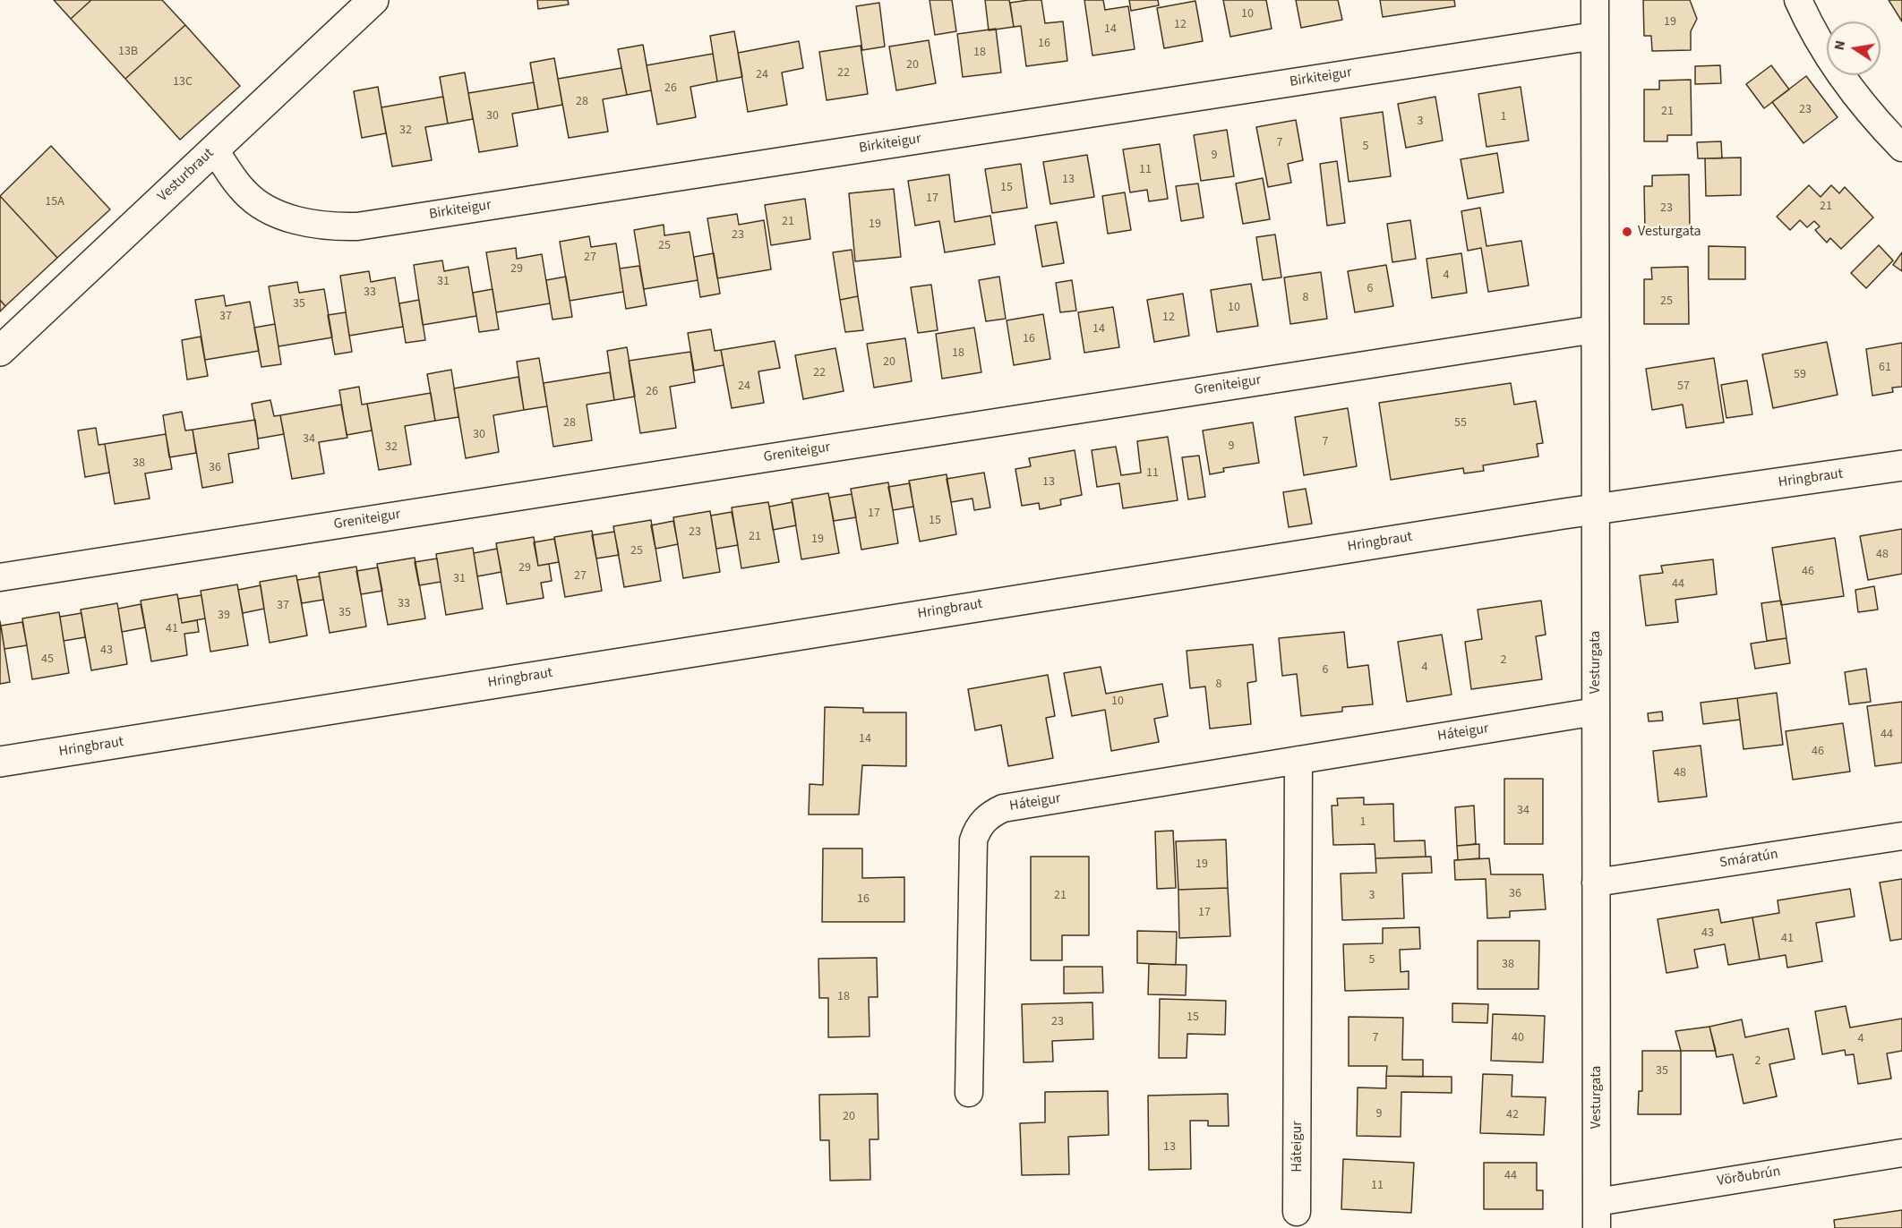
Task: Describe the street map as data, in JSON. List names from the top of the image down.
{
  "streets": {
    "main road": ["Vesturbraut", "Hringbraut"],
    "street": [
      "Birkiteigur",
      "Greniteigur",
      "Vesturgata",
      "Háteigur",
      "Smáratún",
      "Vörðubrún"
    ]
  },
  "crossings": [
    ["Birkiteigur", "Vesturbraut"],
    ["Birkiteigur", "Vesturgata"],
    ["Greniteigur", "Vesturgata"],
    ["Hringbraut", "Vesturgata"],
    ["Vesturgata", "Háteigur"],
    ["Vesturgata", "Smáratún"],
    ["Vesturgata", "Vörðubrún"]
  ],
  "places": ["Vesturgata"],
  "house_numbers": [
    "10",
    "19",
    "12",
    "14",
    "16",
    "13B",
    "18",
    "20",
    "22",
    "24",
    "13C",
    "26",
    "28",
    "23",
    "21",
    "30",
    "1",
    "3",
    "32",
    "7",
    "5",
    "9",
    "11",
    "13",
    "15",
    "17",
    "15A",
    "21",
    "23",
    "21",
    "19",
    "23",
    "25",
    "27",
    "29",
    "4",
    "31",
    "6",
    "33",
    "8",
    "25",
    "35",
    "10",
    "37",
    "12",
    "14",
    "16",
    "18",
    "20",
    "61",
    "22",
    "59",
    "24",
    "57",
    "26",
    "28",
    "55",
    "30",
    "34",
    "7",
    "9",
    "32",
    "38",
    "36",
    "11",
    "13",
    "17",
    "15",
    "23",
    "21",
    "19",
    "25",
    "48",
    "29",
    "46",
    "27",
    "31",
    "44",
    "33",
    "37",
    "35",
    "39",
    "41",
    "43",
    "45",
    "2",
    "4",
    "6",
    "8",
    "10",
    "44",
    "14",
    "46",
    "48",
    "34",
    "1",
    "19",
    "36",
    "21",
    "3",
    "16",
    "17",
    "43",
    "41",
    "5",
    "38",
    "18",
    "15",
    "23",
    "7",
    "40",
    "4",
    "2",
    "35",
    "9",
    "42",
    "20",
    "13",
    "44",
    "11"
  ],
  "north": "left"
}
